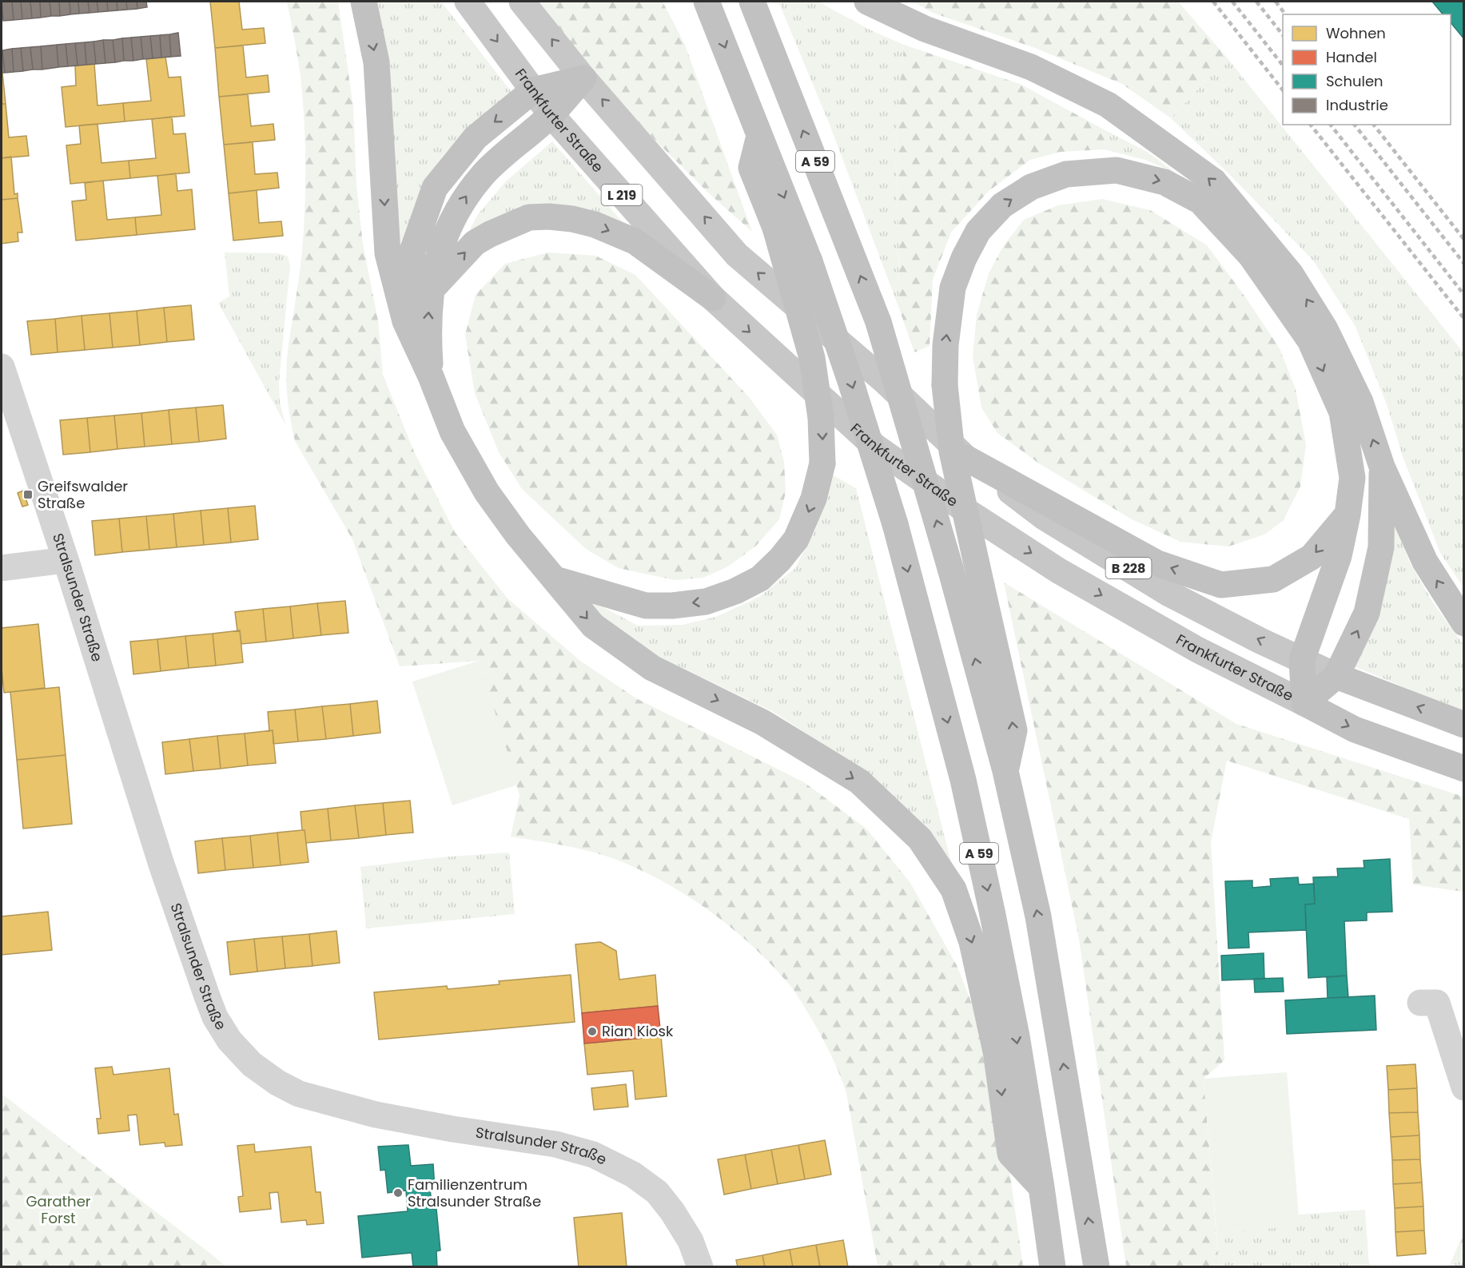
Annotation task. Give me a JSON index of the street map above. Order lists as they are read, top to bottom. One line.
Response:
{"streets":{"highway":["Frankfurter Straße","A 59","B 228"],"main road":["L 219"],"street":["Stralsunder Straße"]},"parks":["Garather Forst"],"places":{"transit":["Greifswalder Straße"],"other":["Rian Kiosk","Familienzentrum Stralsunder Straße"]},"legend":["Wohnen","Handel","Schulen","Industrie"]}
